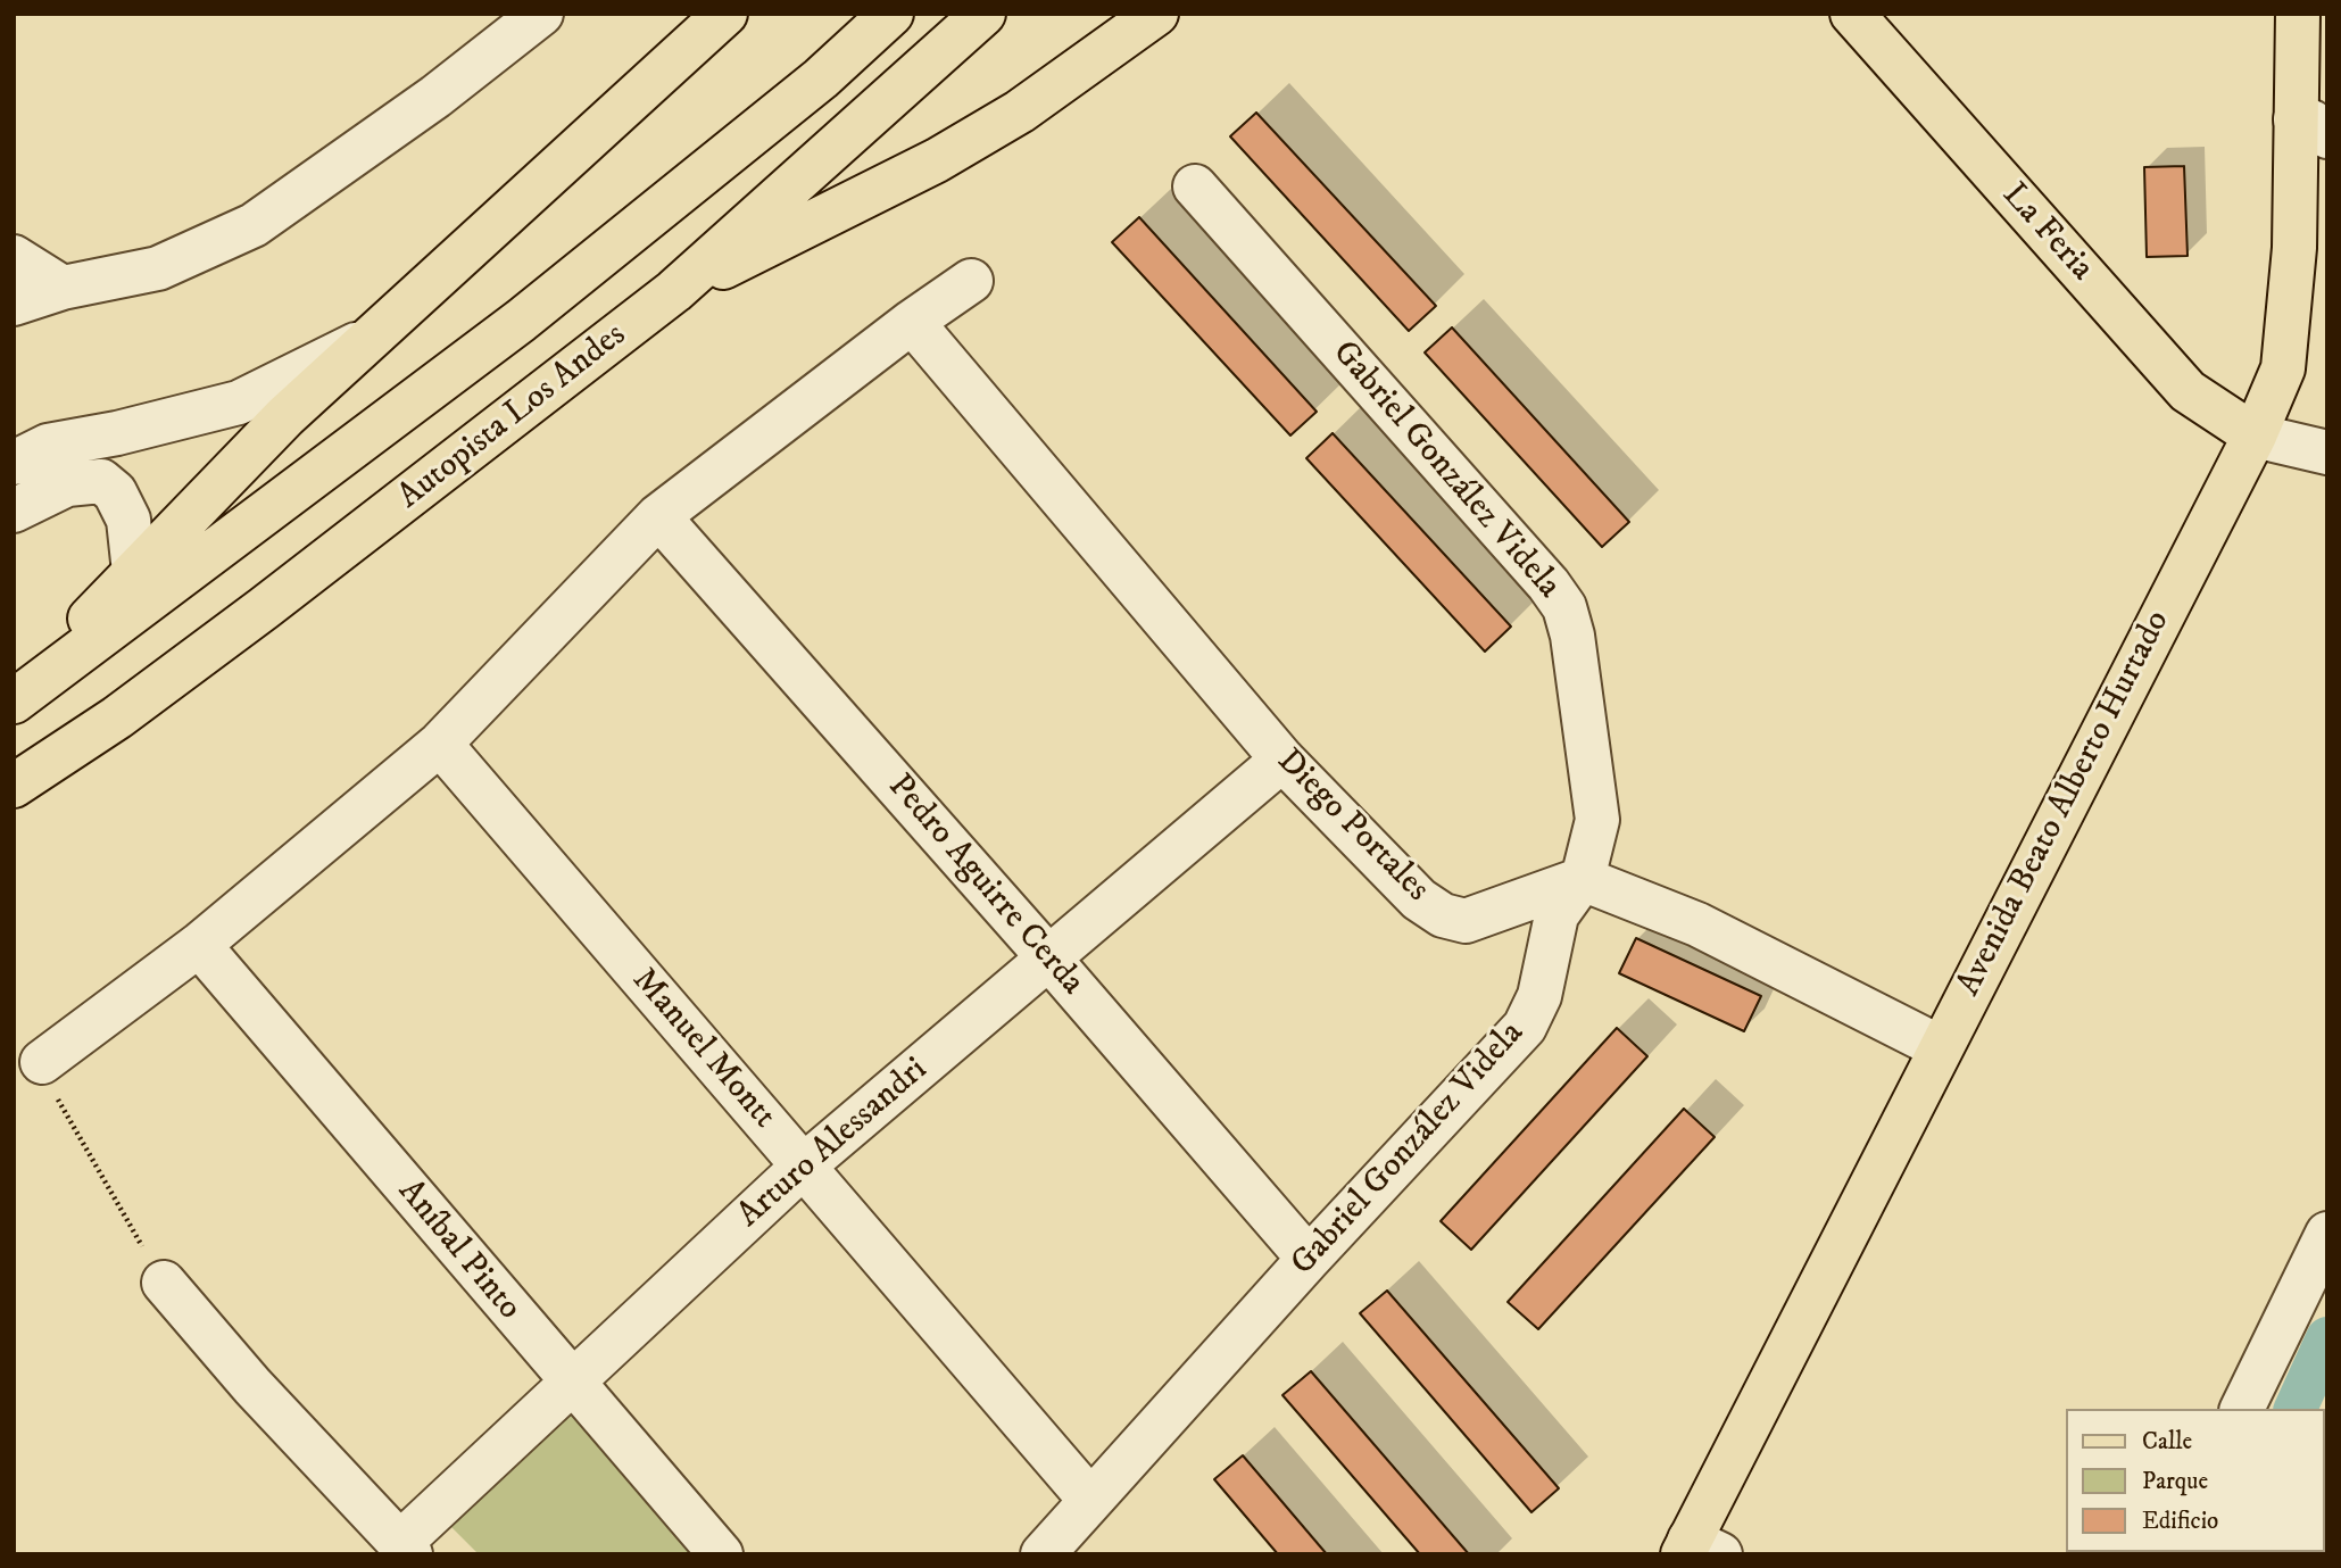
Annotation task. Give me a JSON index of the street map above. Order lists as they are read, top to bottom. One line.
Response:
{"streets":{"main road":["La Feria","Autopista Los Andes","Avenida Beato Alberto Hurtado"],"street":["Gabriel González Videla","Diego Portales","Pedro Aguirre Cerda","Manuel Montt","Arturo Alessandri","Aníbal Pinto"]},"crossings":[["La Feria","Avenida Beato Alberto Hurtado"],["Gabriel González Videla","Diego Portales"],["Gabriel González Videla","Pedro Aguirre Cerda"],["Gabriel González Videla","Manuel Montt"],["Diego Portales","Arturo Alessandri"],["Pedro Aguirre Cerda","Arturo Alessandri"],["Manuel Montt","Arturo Alessandri"],["Arturo Alessandri","Aníbal Pinto"]],"legend":["Calle","Parque","Edificio"]}
